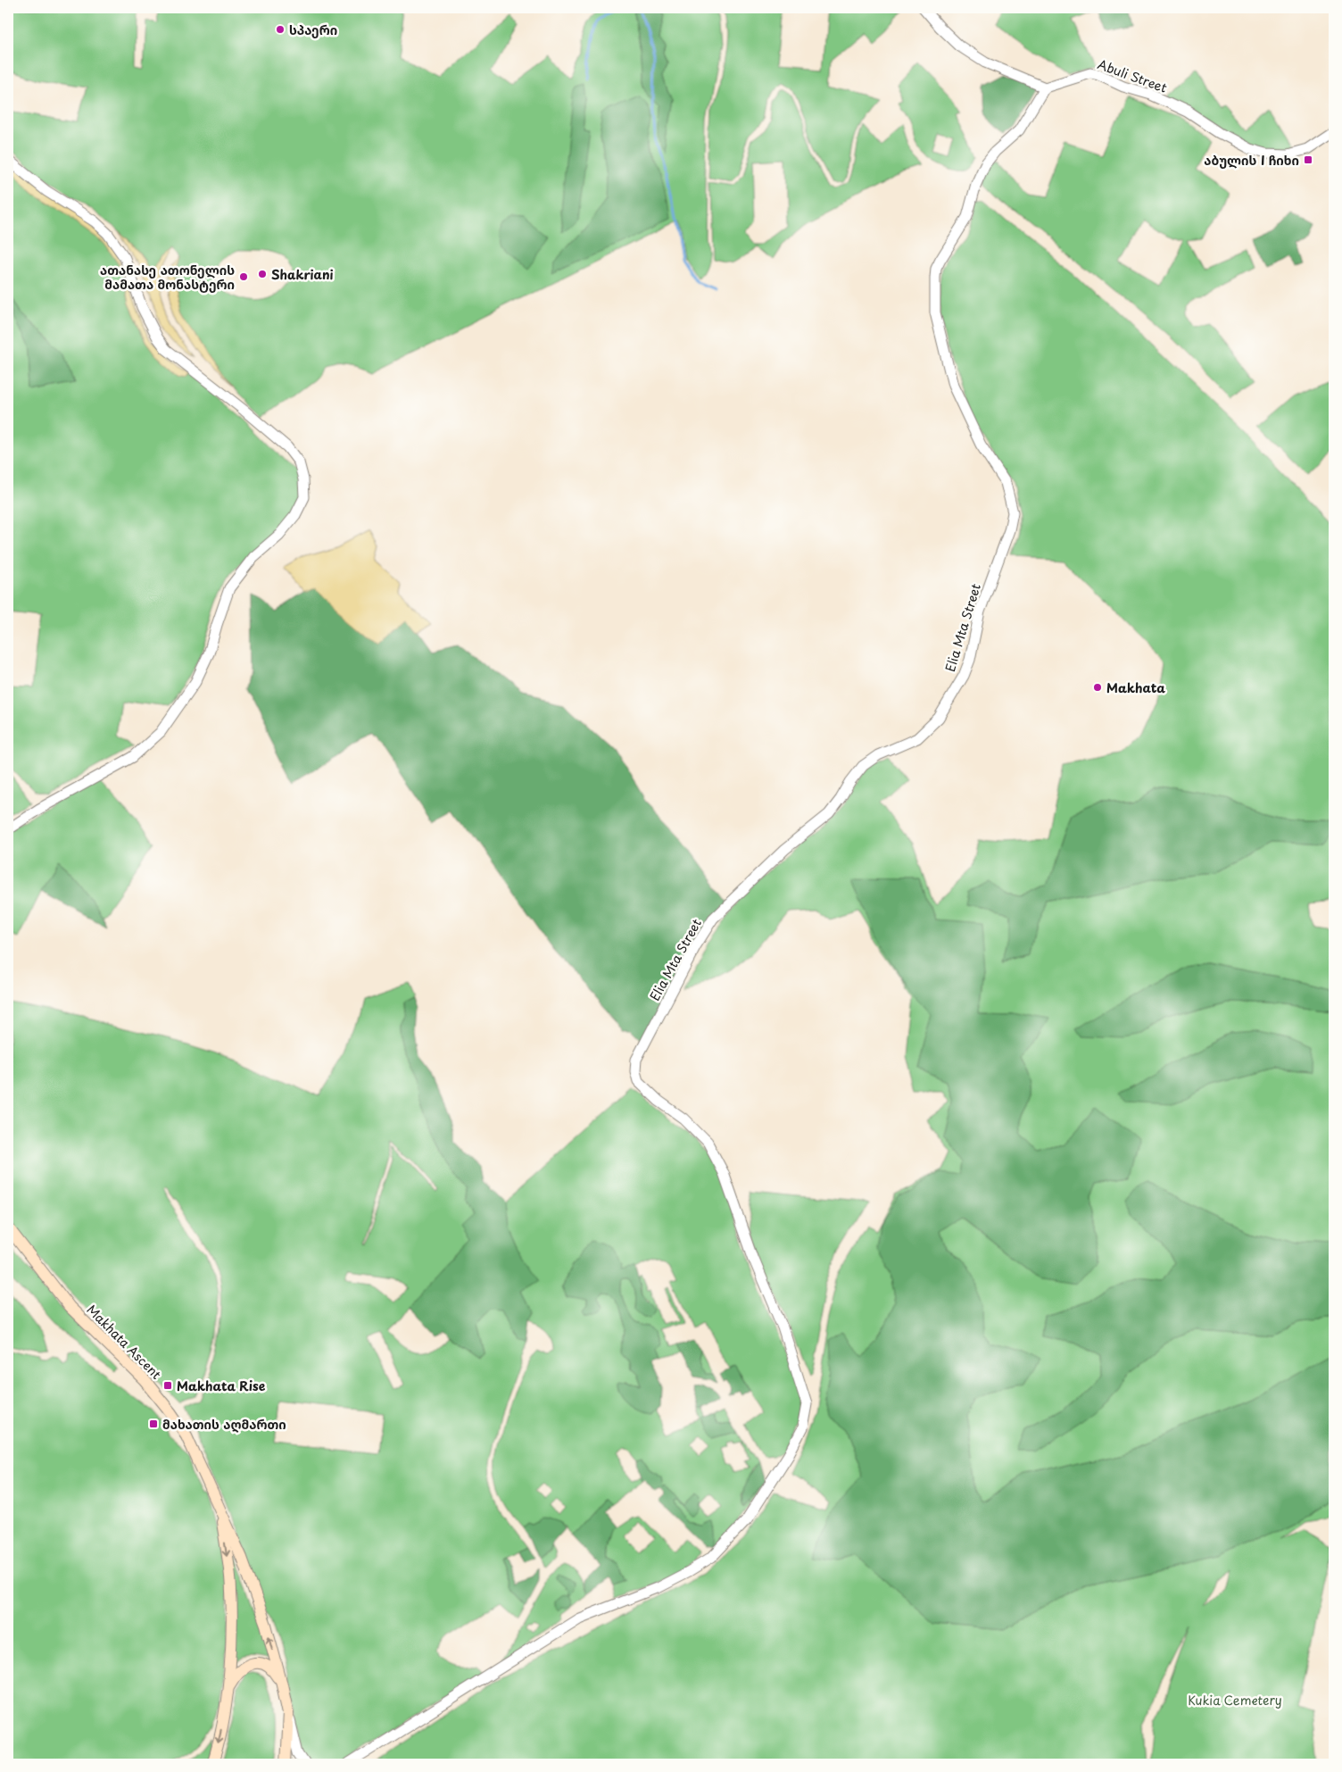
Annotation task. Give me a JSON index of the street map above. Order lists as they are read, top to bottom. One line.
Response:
{"streets":{"main road":["Makhata Ascent"],"street":["Abuli Street","Elia Mta Street"]},"crossings":[["Abuli Street","Elia Mta Street"]],"parks":["Kukia Cemetery"],"places":{"other":["სპაერი","Shakriani","ათანასე ათონელის მამათა მონასტერი","Makhata"],"transit":["აბულის I ჩიხი","Makhata Rise","მახათის აღმართი"]}}
